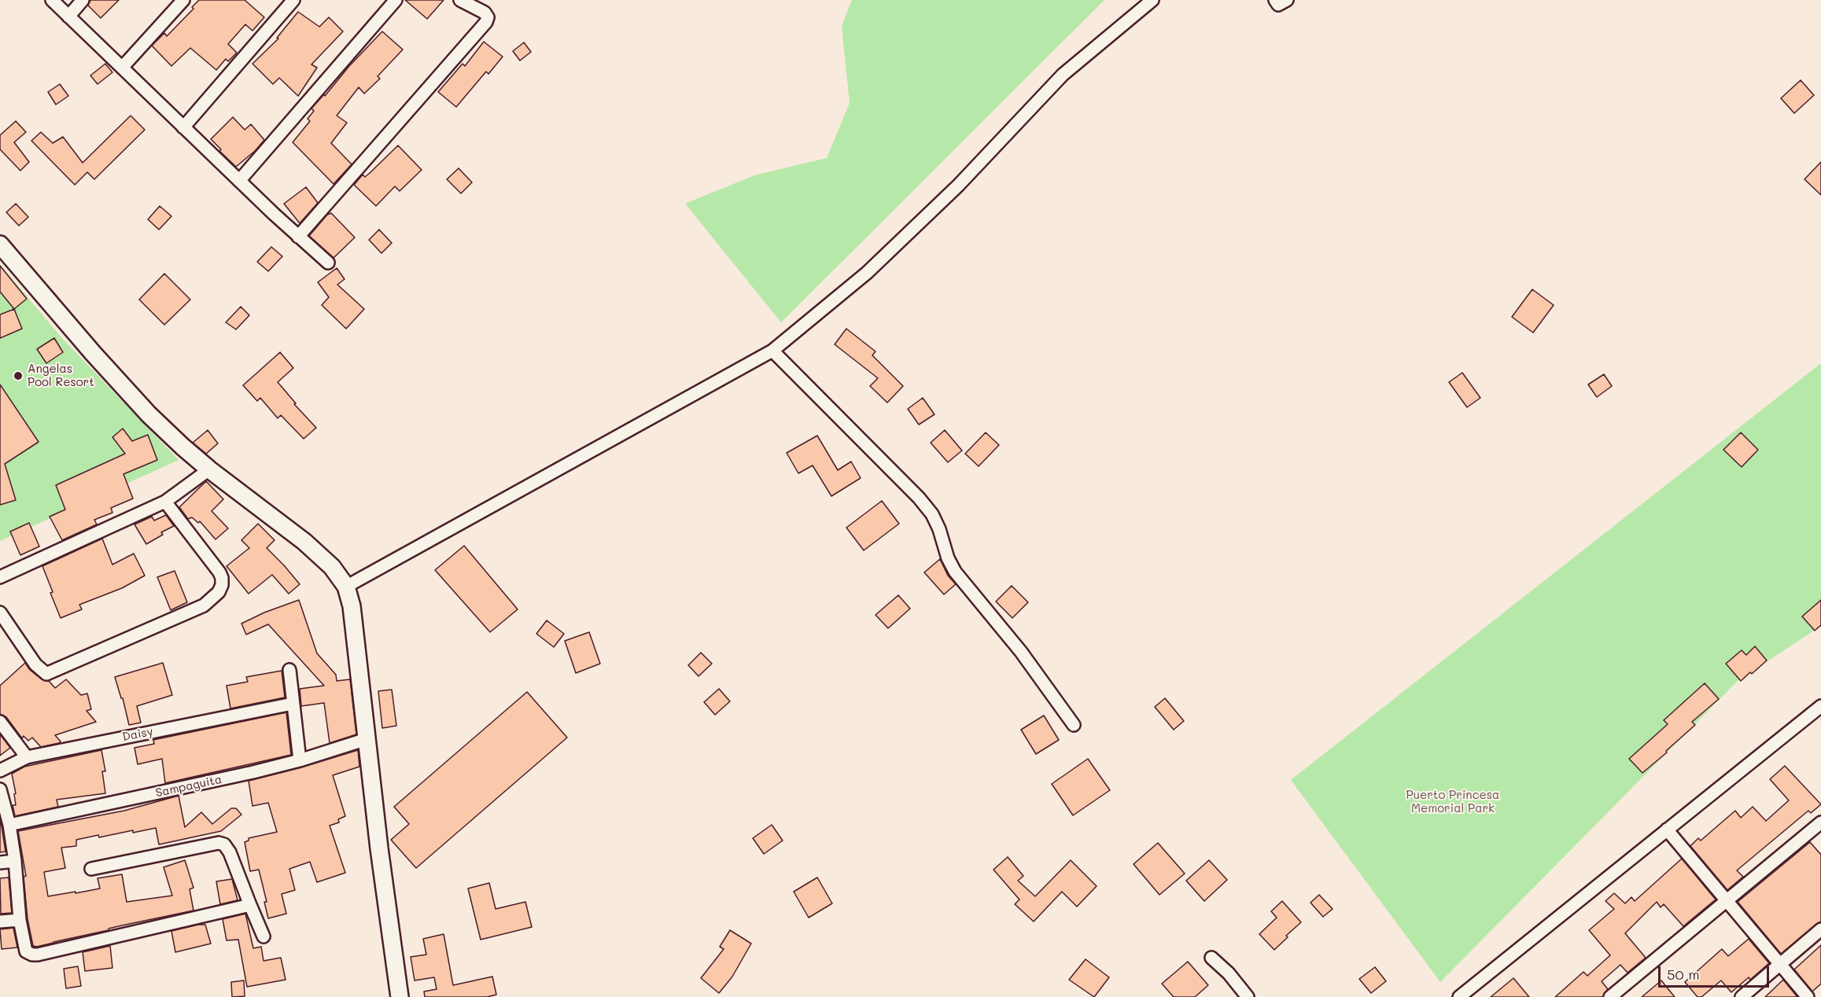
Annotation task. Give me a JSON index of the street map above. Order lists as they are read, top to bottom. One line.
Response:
{"streets":{"street":["Daisy","Sampaguita"]},"parks":["Puerto Princesa Memorial Park"],"places":["Angelas Pool Resort"],"scale_bar":"50 m"}
